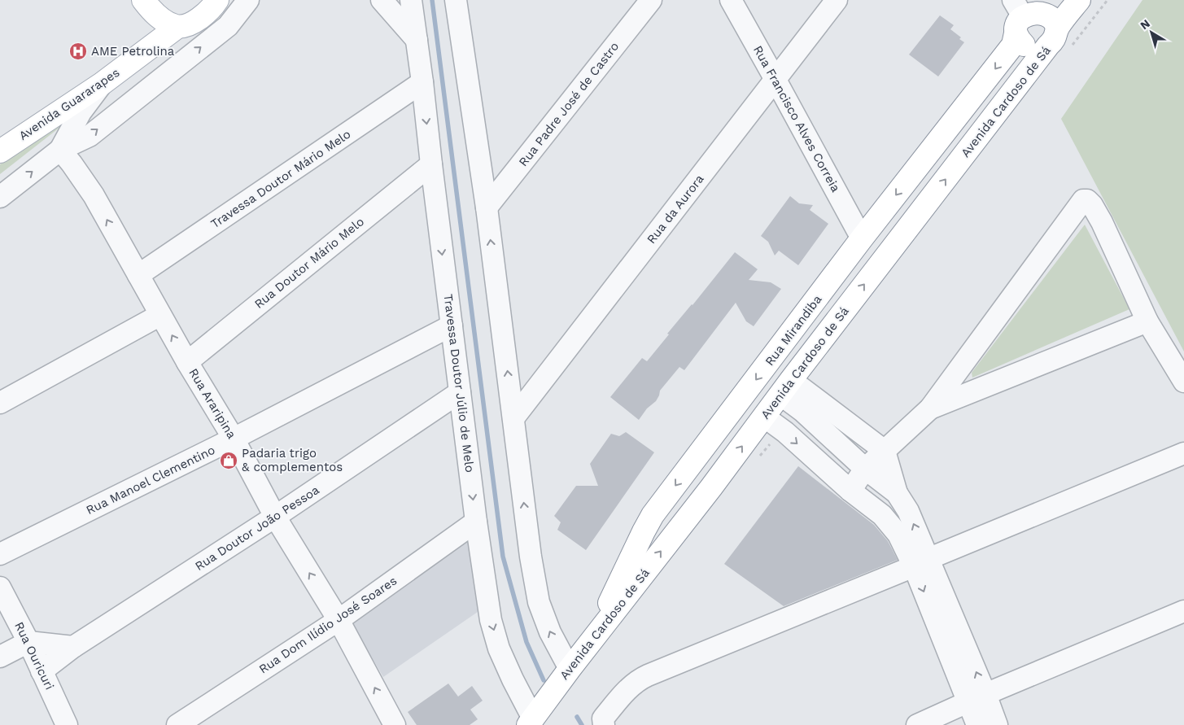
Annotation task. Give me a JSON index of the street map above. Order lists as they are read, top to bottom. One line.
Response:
{"streets":{"main road":["Avenida Cardoso de Sá","Avenida Guararapes","Rua Mirandiba"],"street":["Rua Padre José de Castro","Rua Francisco Alves Correia","Travessa Doutor Mário Melo","Rua da Aurora","Rua Doutor Mário Melo","Travessa Doutor Júlio de Melo","Rua Araripina","Rua Manoel Clementino","Rua Doutor João Pessoa","Rua Dom Ilídio José Soares","Rua Ouricuri"]},"crossings":[["Avenida Cardoso de Sá","Rua Mirandiba"],["Avenida Cardoso de Sá","Travessa Doutor Júlio de Melo"],["Rua Francisco Alves Correia","Rua da Aurora"],["Rua Francisco Alves Correia","Rua Mirandiba"],["Travessa Doutor Mário Melo","Travessa Doutor Júlio de Melo"],["Travessa Doutor Mário Melo","Rua Araripina"],["Rua Doutor Mário Melo","Travessa Doutor Júlio de Melo"],["Rua Doutor Mário Melo","Rua Araripina"],["Travessa Doutor Júlio de Melo","Rua Manoel Clementino"],["Travessa Doutor Júlio de Melo","Rua Doutor João Pessoa"],["Travessa Doutor Júlio de Melo","Rua Dom Ilídio José Soares"],["Rua Araripina","Rua Manoel Clementino"],["Rua Araripina","Rua Doutor João Pessoa"],["Rua Araripina","Rua Dom Ilídio José Soares"],["Rua Doutor João Pessoa","Rua Ouricuri"]],"one_way":["Avenida Cardoso de Sá","Rua Mirandiba","Rua Araripina"],"places":{"hospital":["AME Petrolina"],"shop":["Padaria trigo & complementos"]},"north":"top left"}
